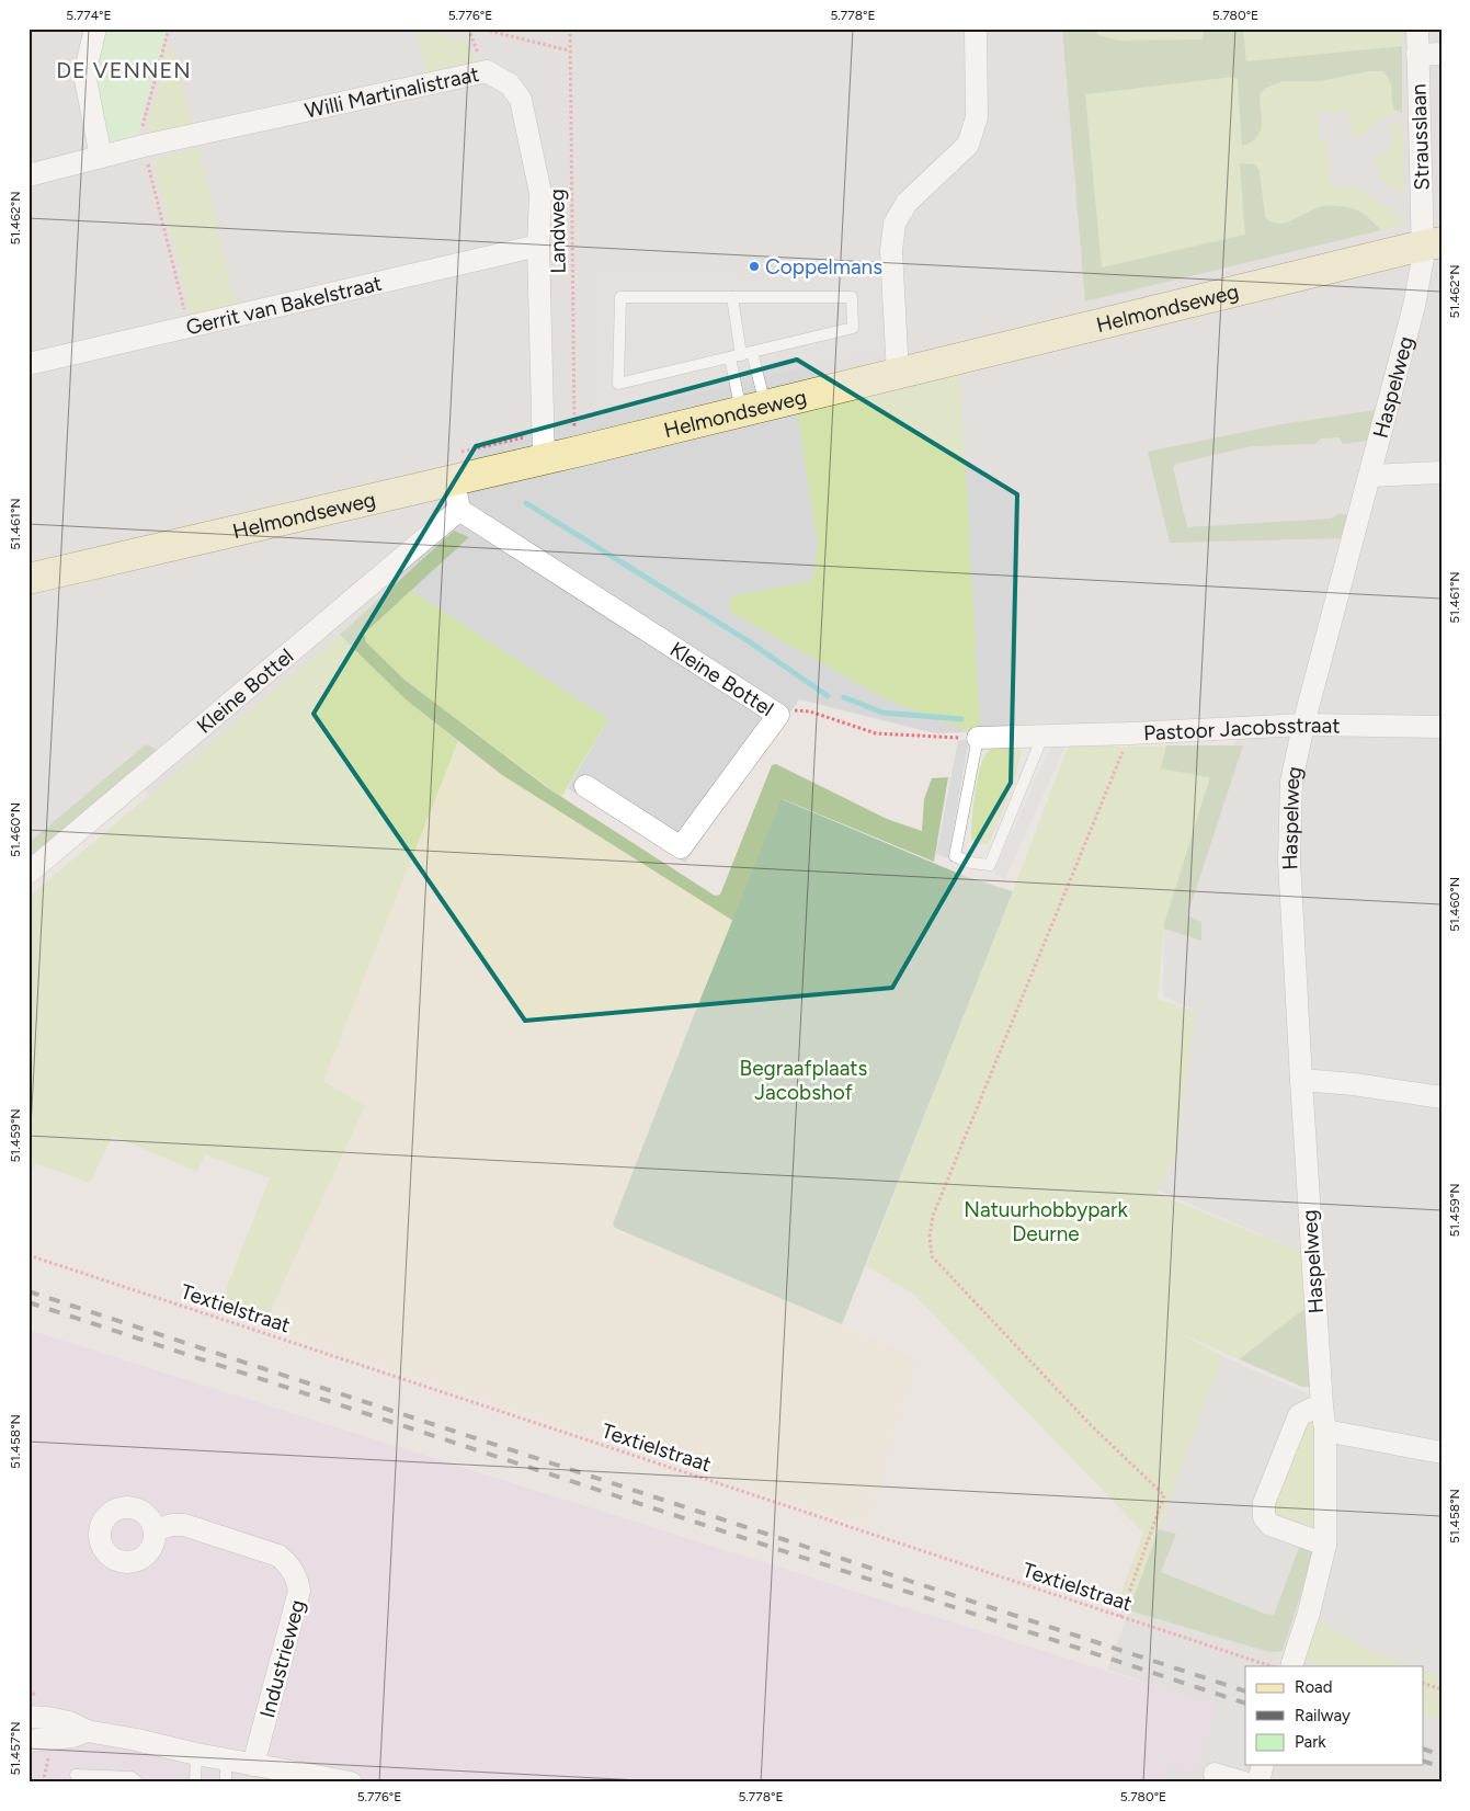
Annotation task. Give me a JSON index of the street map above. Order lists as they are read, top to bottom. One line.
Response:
{"streets":{"street":["Willi Martinalistraat","Strausslaan","Gerrit van Bakelstraat","Helmondseweg","Haspelweg","Kleine Bottel","Pastoor Jacobsstraat","Industrieweg"],"path":["Landweg","Textielstraat"]},"crossings":[["Willi Martinalistraat","Gerrit van Bakelstraat"],["Willi Martinalistraat","Helmondseweg"],["Strausslaan","Helmondseweg"],["Strausslaan","Haspelweg"],["Helmondseweg","Haspelweg"],["Haspelweg","Pastoor Jacobsstraat"],["Haspelweg","Textielstraat"]],"districts":["DE VENNEN"],"parks":["Begraafplaats Jacobshof","Natuurhobbypark Deurne"],"places":["Coppelmans"],"legend":["Road","Railway","Park"],"coordinates":["5.774°E","5.776°E","5.778°E","5.780°E","51.462°N","51.461°N","51.460°N","51.459°N","51.458°N","51.457°N"]}
